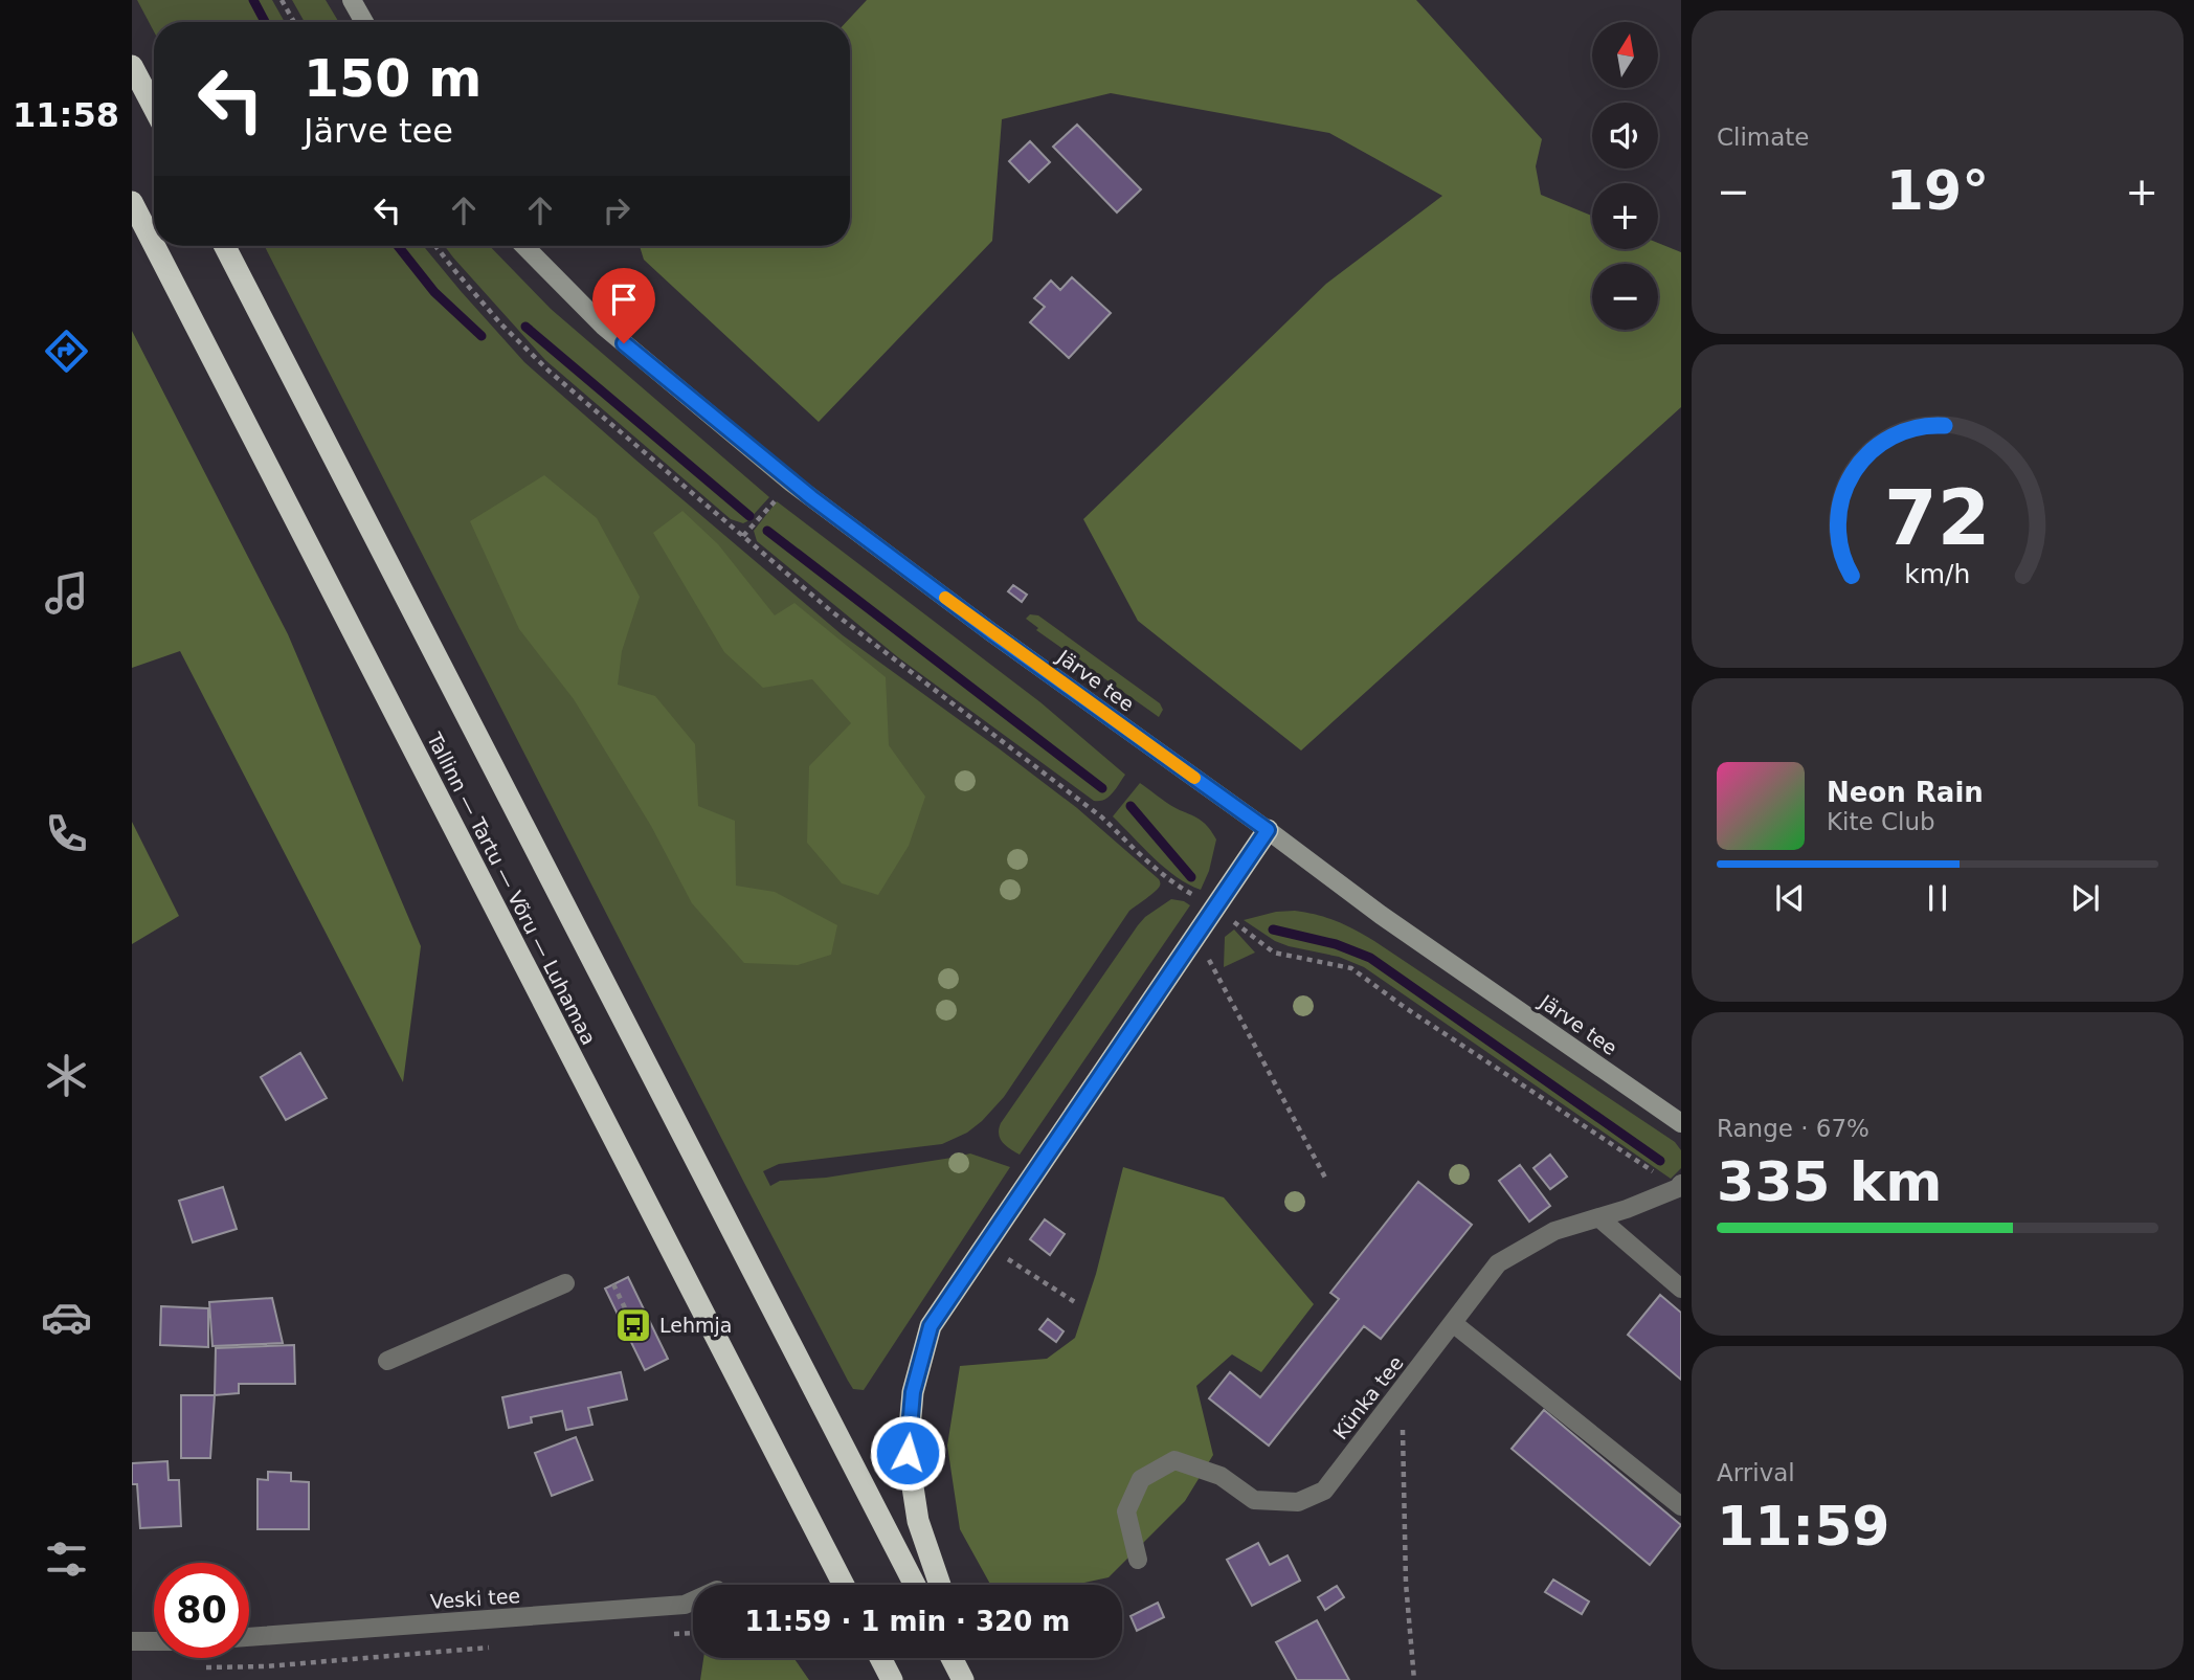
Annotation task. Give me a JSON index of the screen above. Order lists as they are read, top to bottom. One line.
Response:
{"streets":{"highway":["Tallinn — Tartu — Võru — Luhamaa"],"street":["Järve tee","Künka tee","Veski tee"]},"places":{"bus stop":["Lehmja"]},"north":"top","page":{"tabs":"11:58","tile":["Climate",["Range · 67%","335 km"],["Arrival","11:59"]],"map_buttons":["+","−"],"turn":["150 m","Järve tee"],"heat":["−","19°","+"],"song":["Neon Rain","Kite Club"],"limit":"80","trip":"11:59 · 1 min · 320 m","gauge":["72","km/h"]}}
